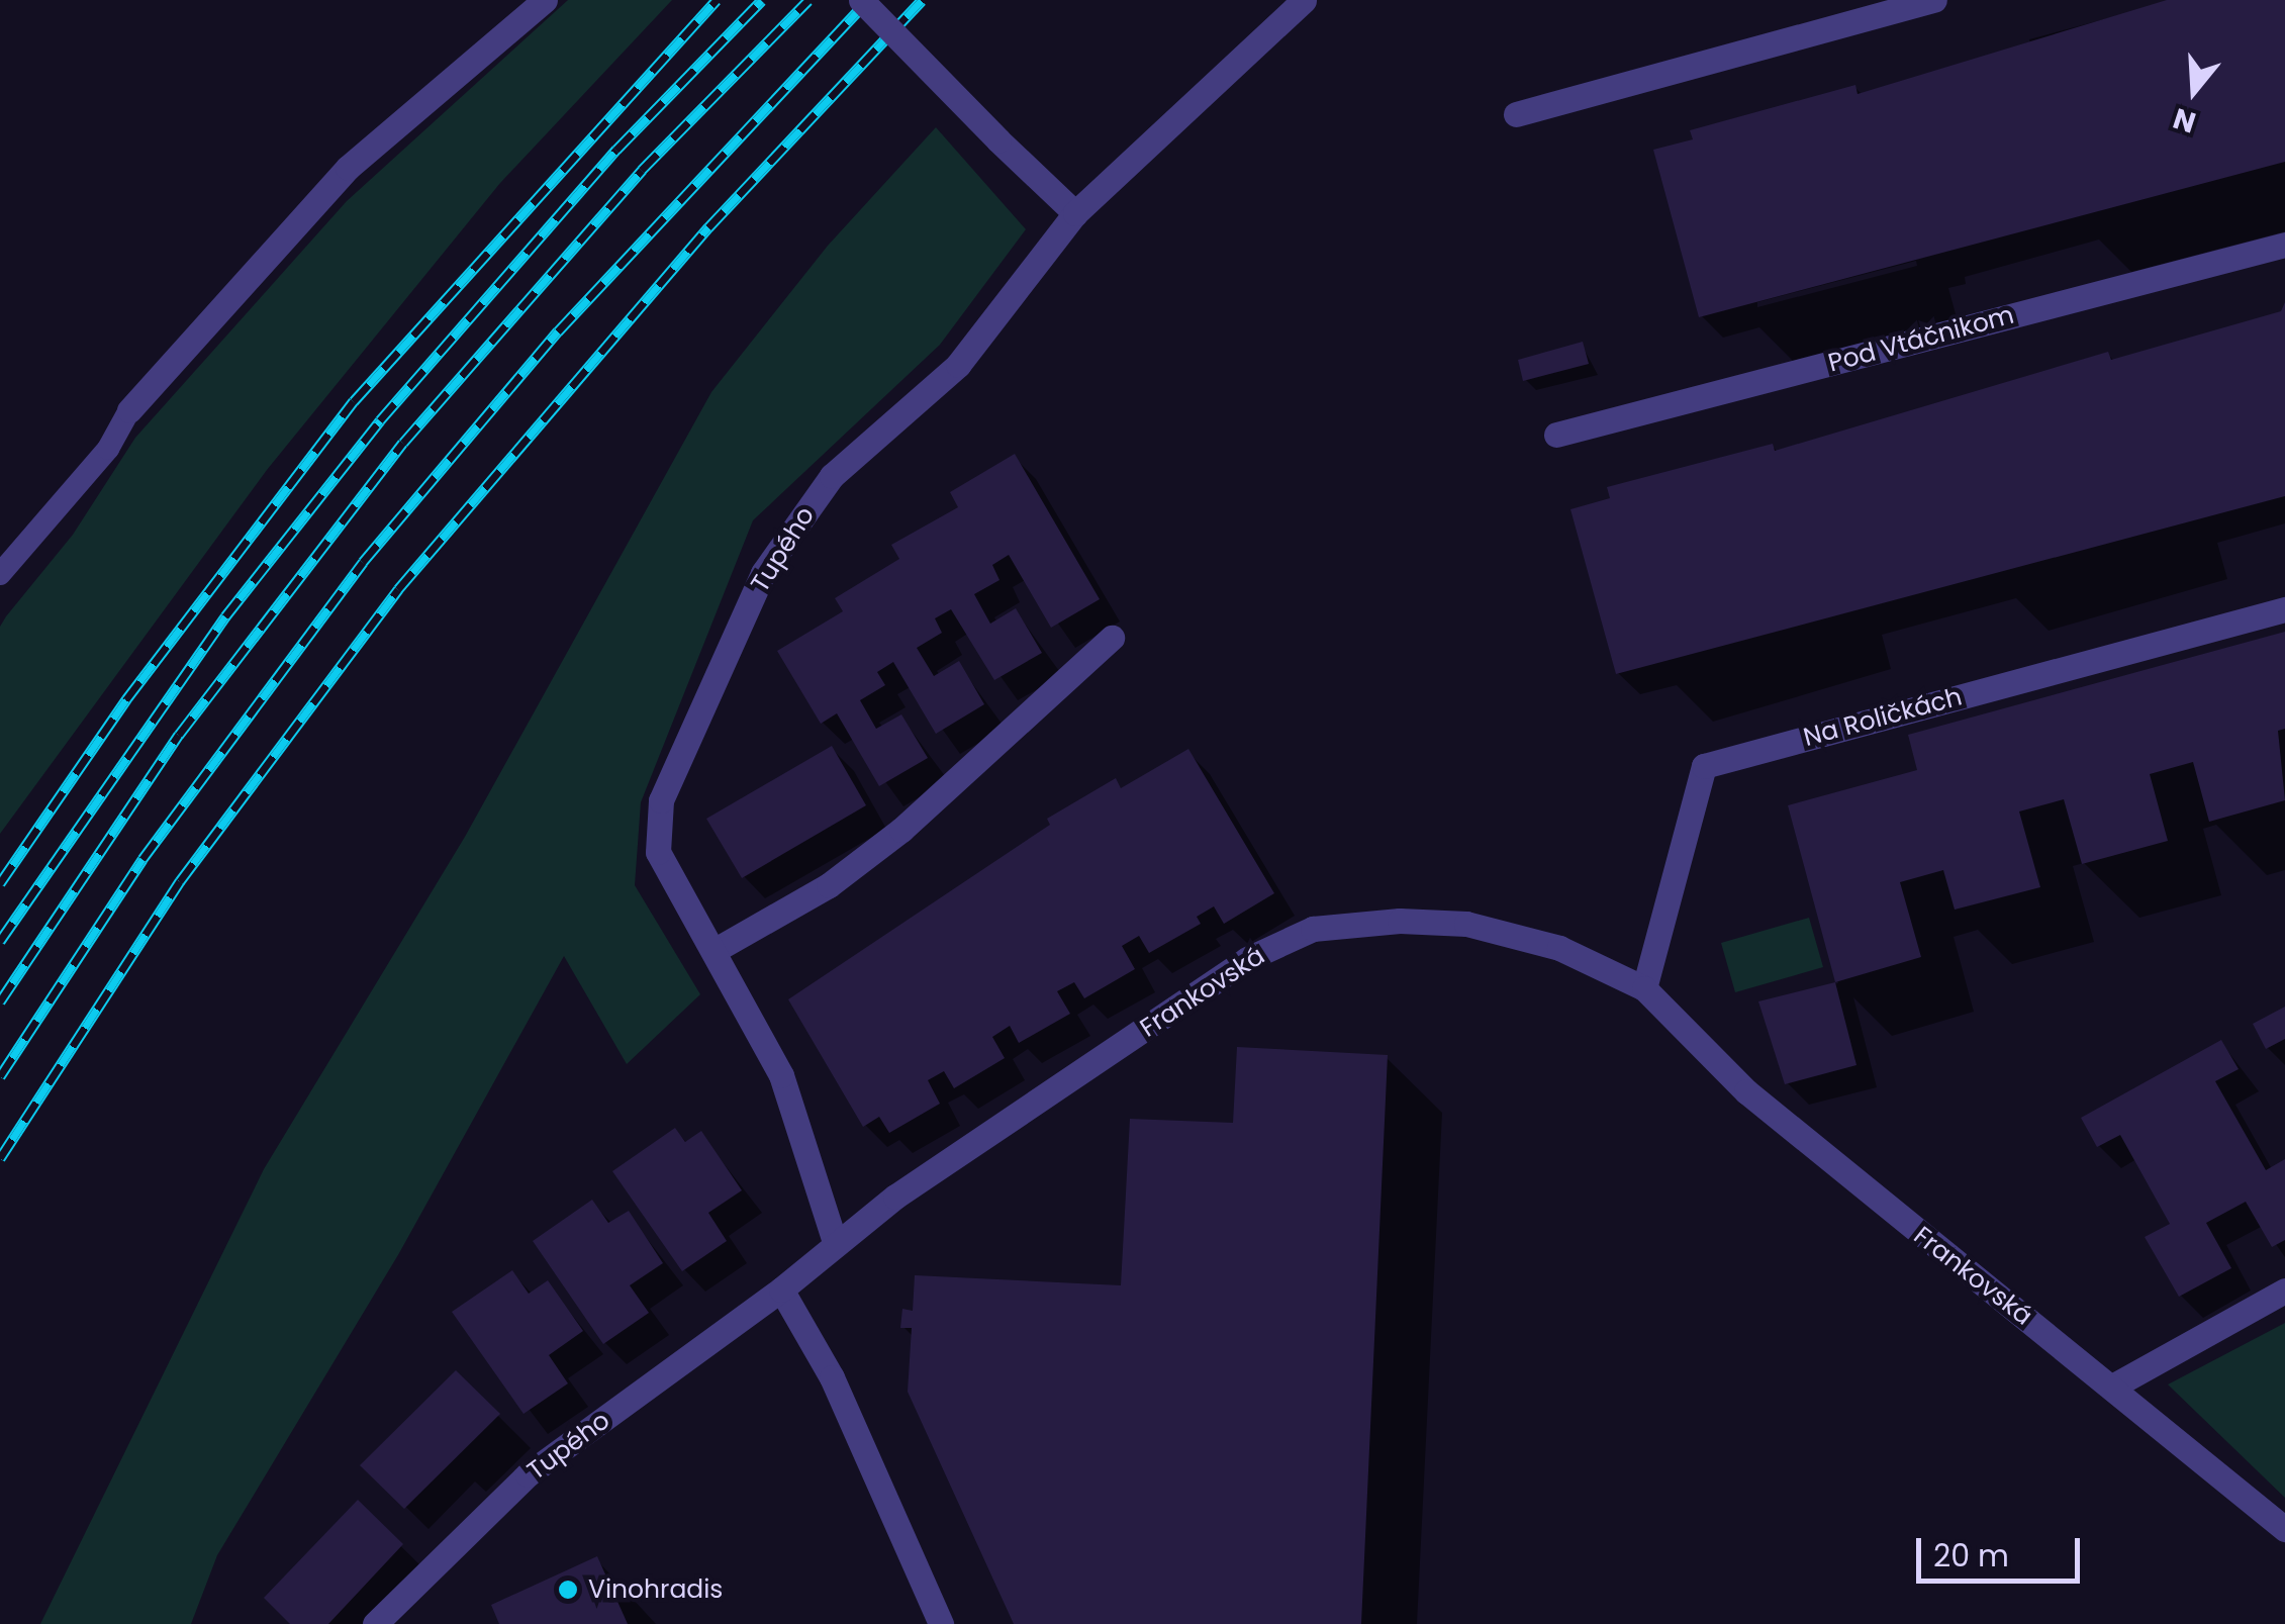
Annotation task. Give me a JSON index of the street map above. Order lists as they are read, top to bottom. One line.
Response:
{"streets":{"street":["Pod Vtáčnikom","Tupého","Na Roličkách","Frankovská"]},"crossings":[["Tupého","Frankovská"],["Na Roličkách","Frankovská"]],"places":["Vinohradis"],"scale_bar":"20 m","north":"bottom"}
